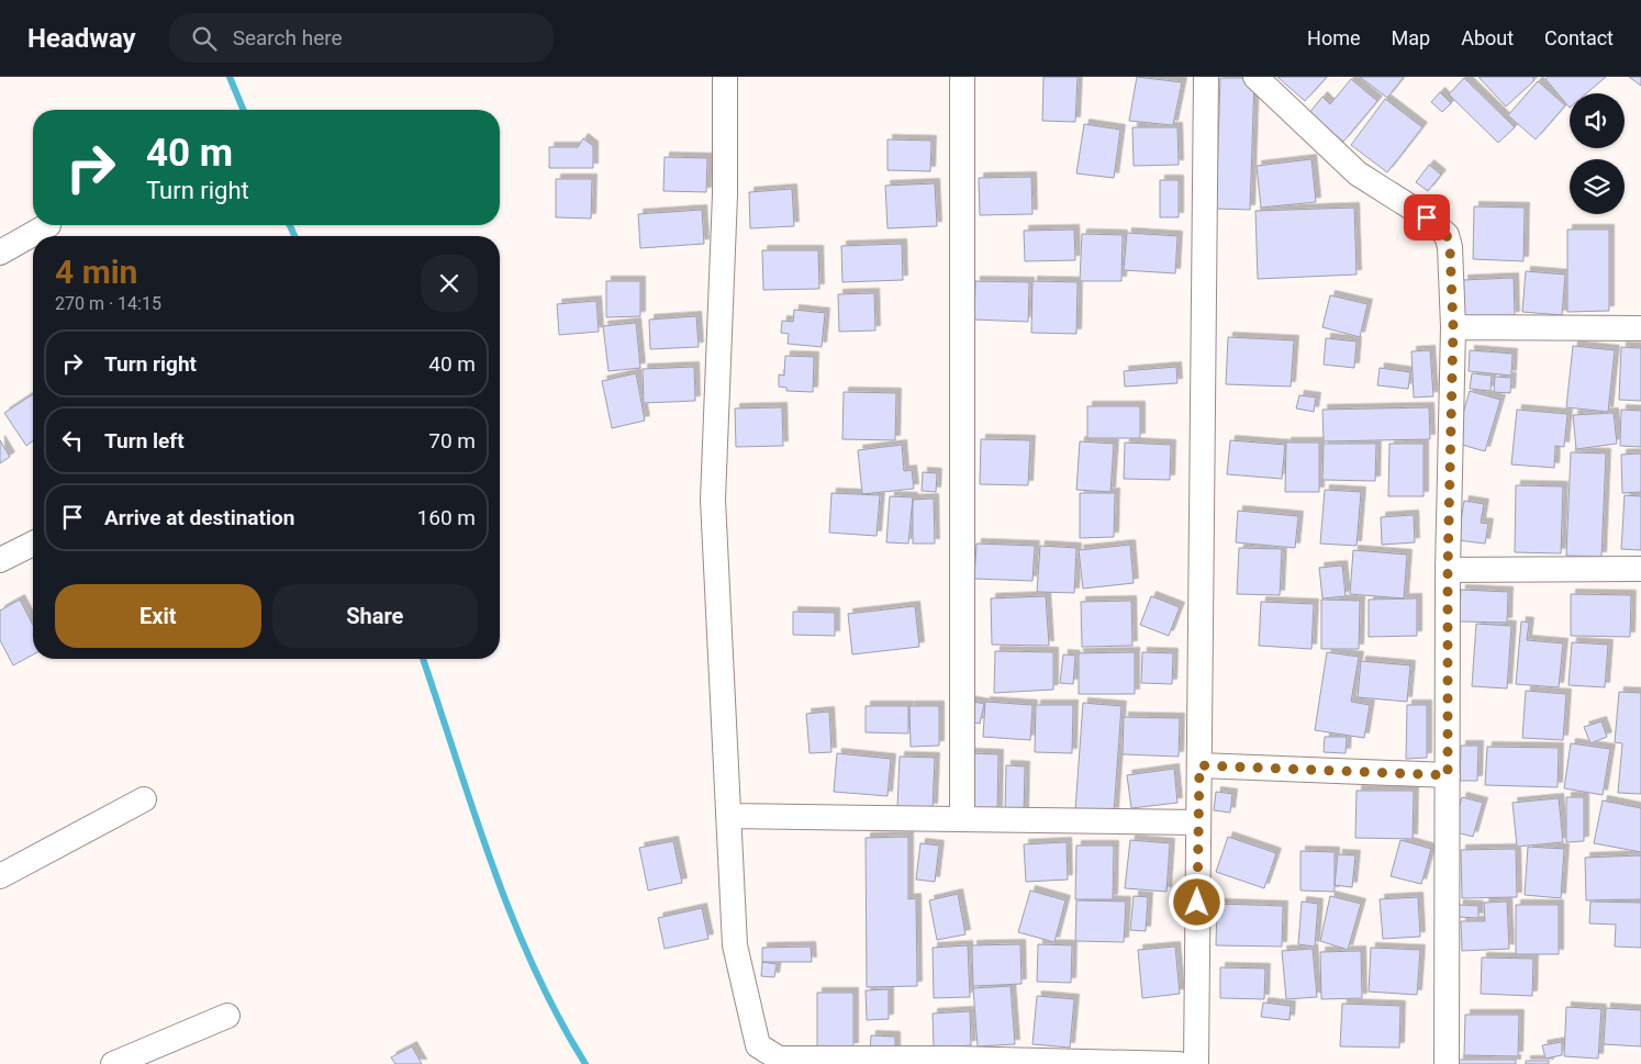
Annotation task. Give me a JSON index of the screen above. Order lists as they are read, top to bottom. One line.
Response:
{"page":{"header":"Headway","search":"Search here","nav":["Home","Map","About","Contact"],"turn":["40 m","Turn right"],"heading":["4 min","270 m · 14:15"],"list":[{"name":"Turn right","value":"40 m"},{"name":"Turn left","value":"70 m"},{"name":"Arrive at destination","value":"160 m"}],"buttons":["Exit","Share"]}}
